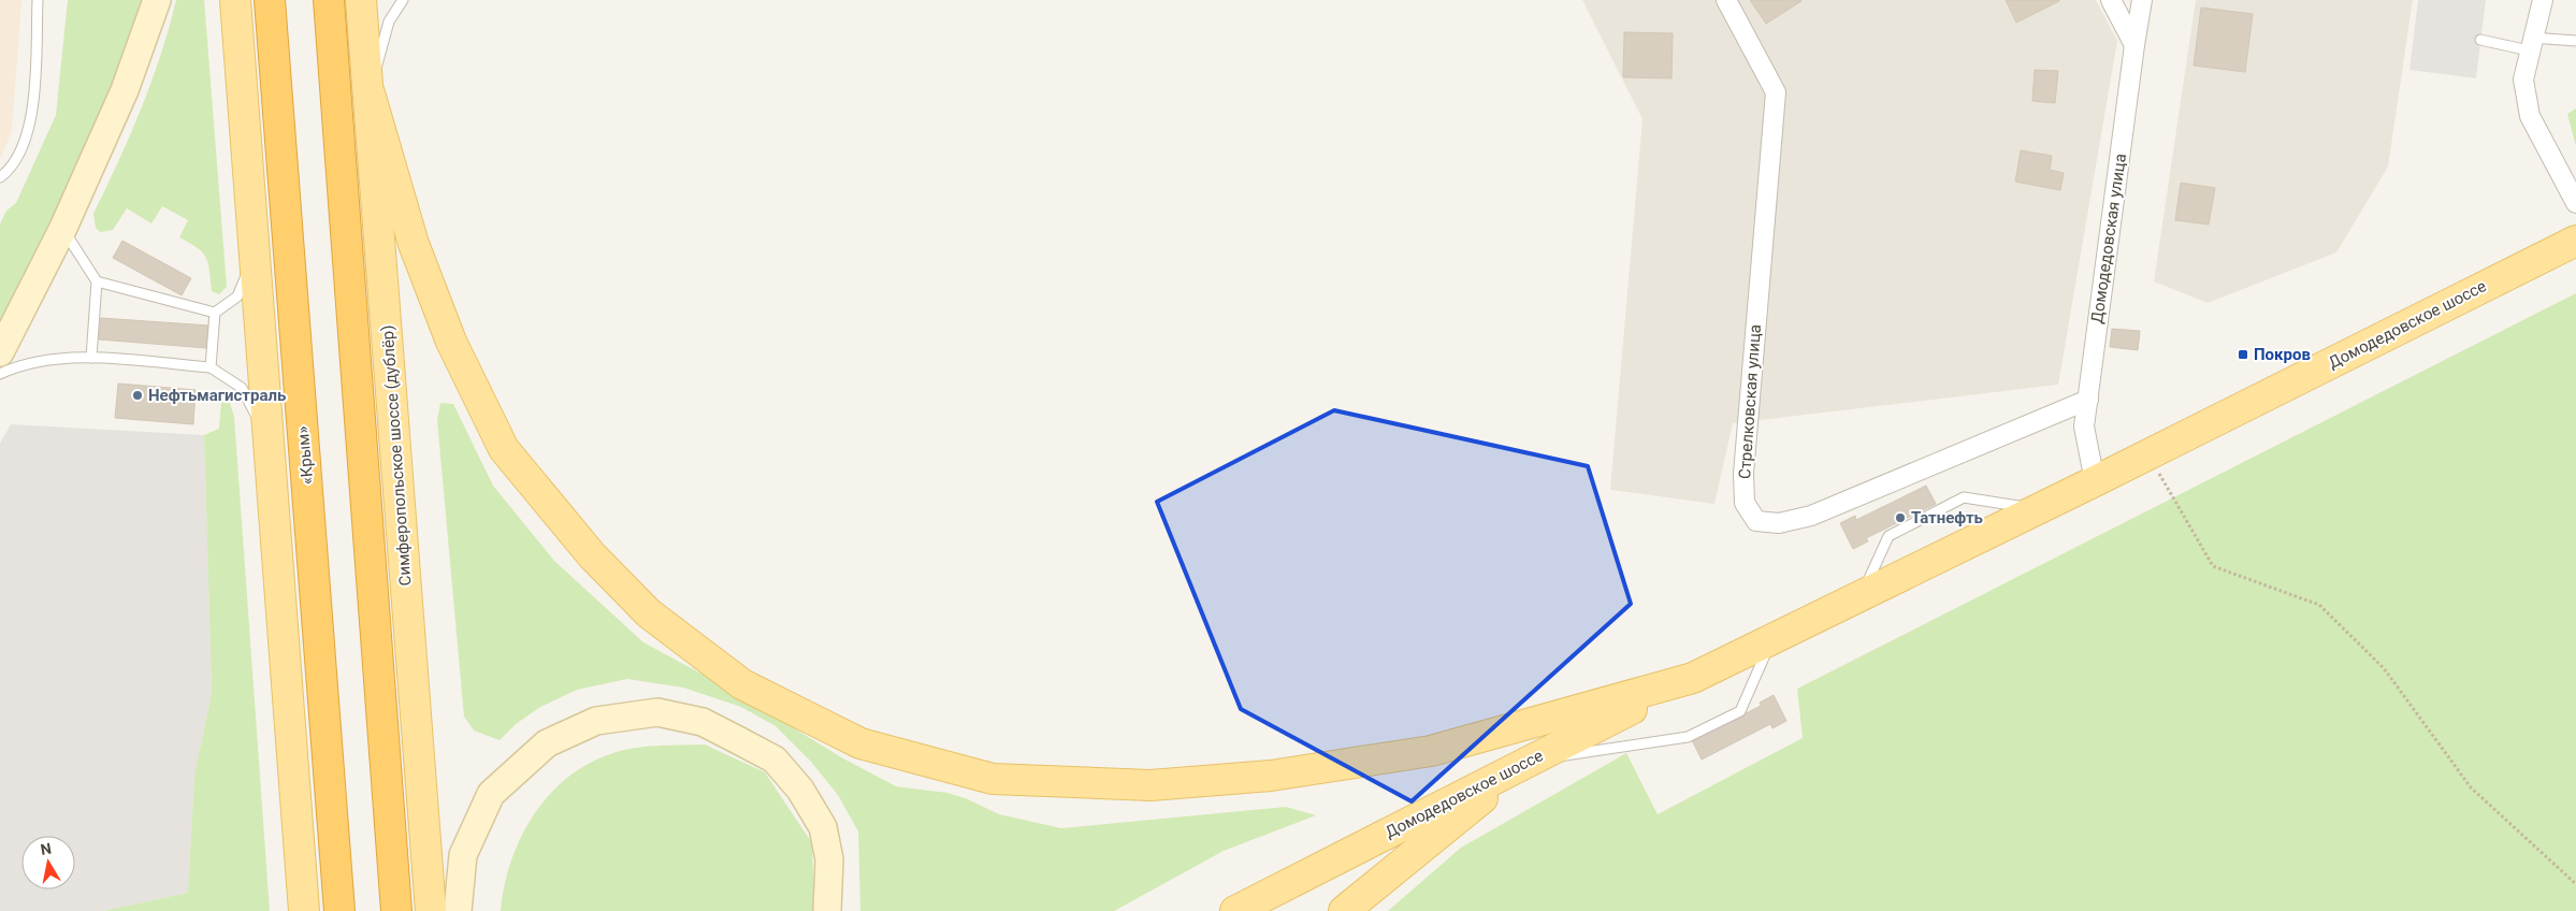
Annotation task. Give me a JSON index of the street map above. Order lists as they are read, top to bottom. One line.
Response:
{"streets":{"highway":["«Крым»"],"main road":["Домодедовское шоссе","Симферопольское шоссе (дублёр)"],"street":["Домодедовская улица","Стрелковская улица"]},"crossings":[["Домодедовская улица","Домодедовское шоссе"],["Домодедовская улица","Стрелковская улица"]],"places":{"transit":["Покров"],"other":["Нефтьмагистраль","Татнефть"]},"north":"top"}
